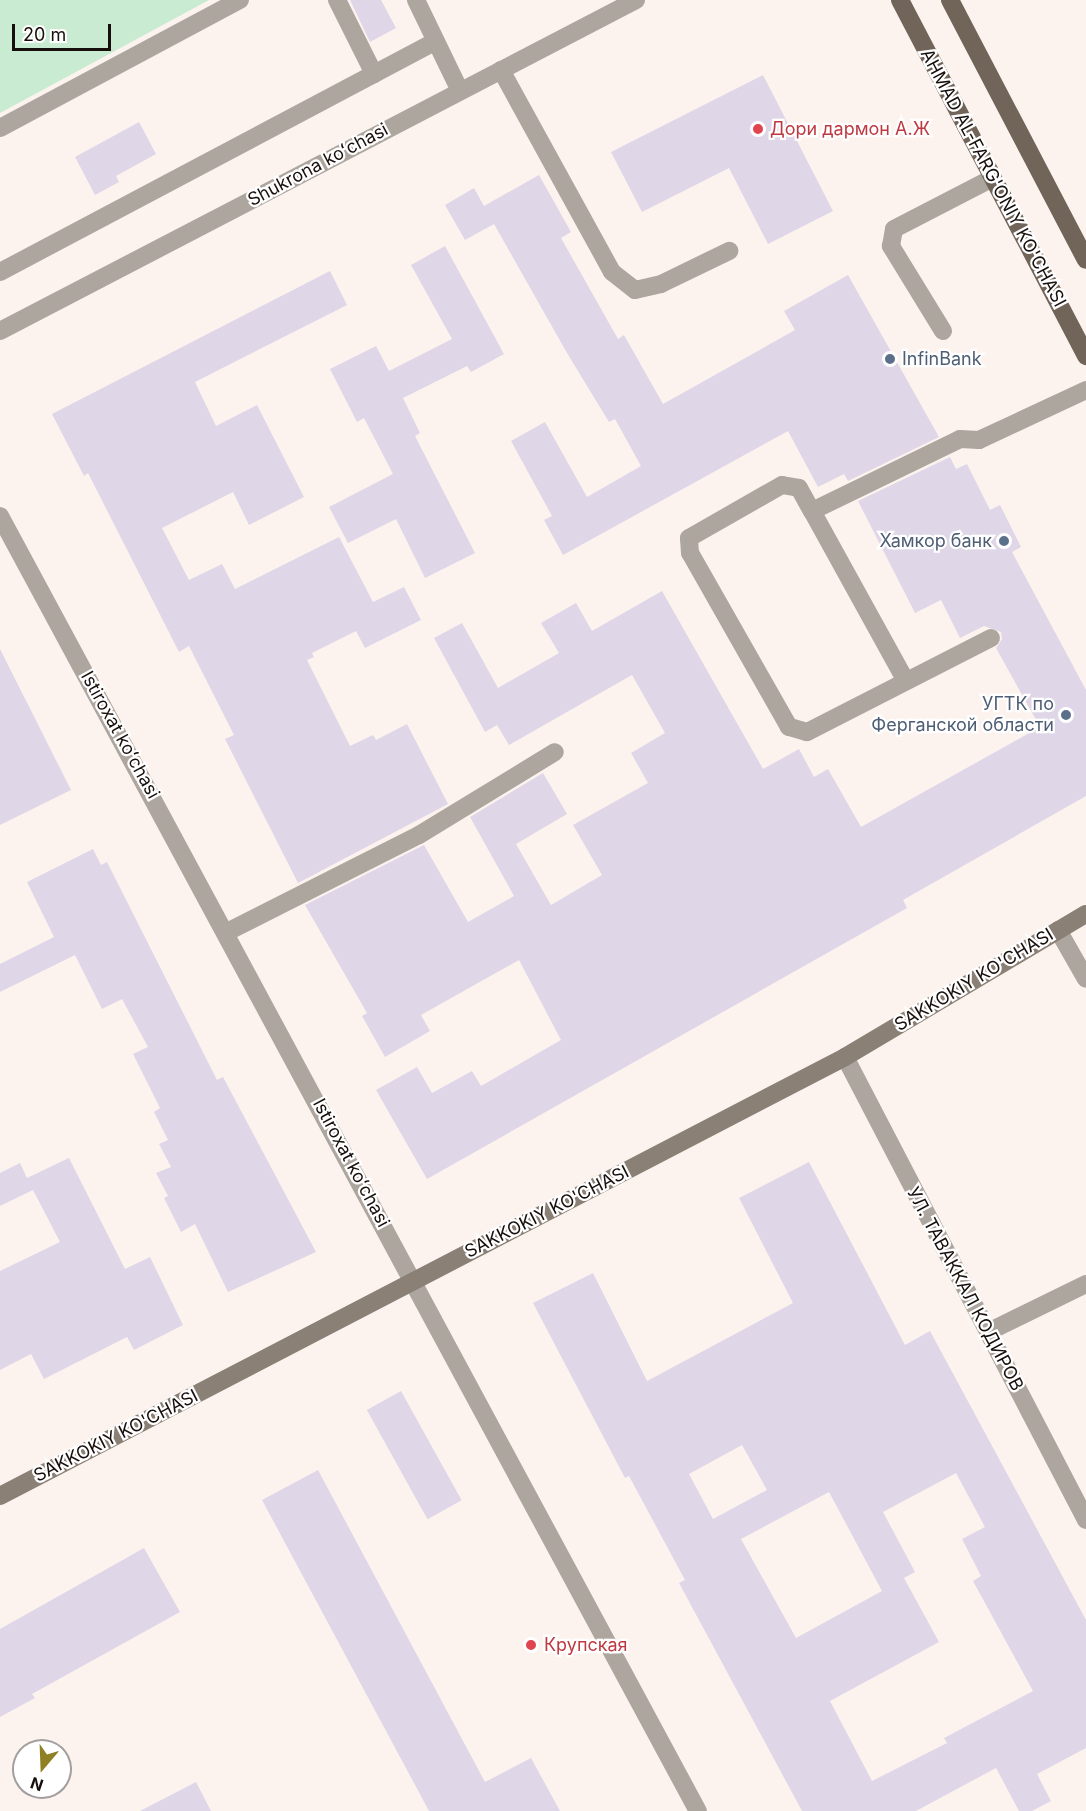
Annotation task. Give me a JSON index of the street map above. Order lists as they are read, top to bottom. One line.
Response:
{"streets":{"main road":["AHMAD AL-FARG'ONIY KO'CHASI"],"street":["Shukrona koʻchasi","Istiroxat koʻchasi","SAKKOKIY KO'CHASI","УЛ. ТАВАККАЛ КОДИРОВ"]},"crossings":[["Istiroxat koʻchasi","SAKKOKIY KO'CHASI"],["SAKKOKIY KO'CHASI","УЛ. ТАВАККАЛ КОДИРОВ"]],"places":["Дори дармон А.Ж","InfinBank","Хамкор банк","УГТК по Ферганской области","Крупская"],"scale_bar":"20 m","north":"bottom"}
